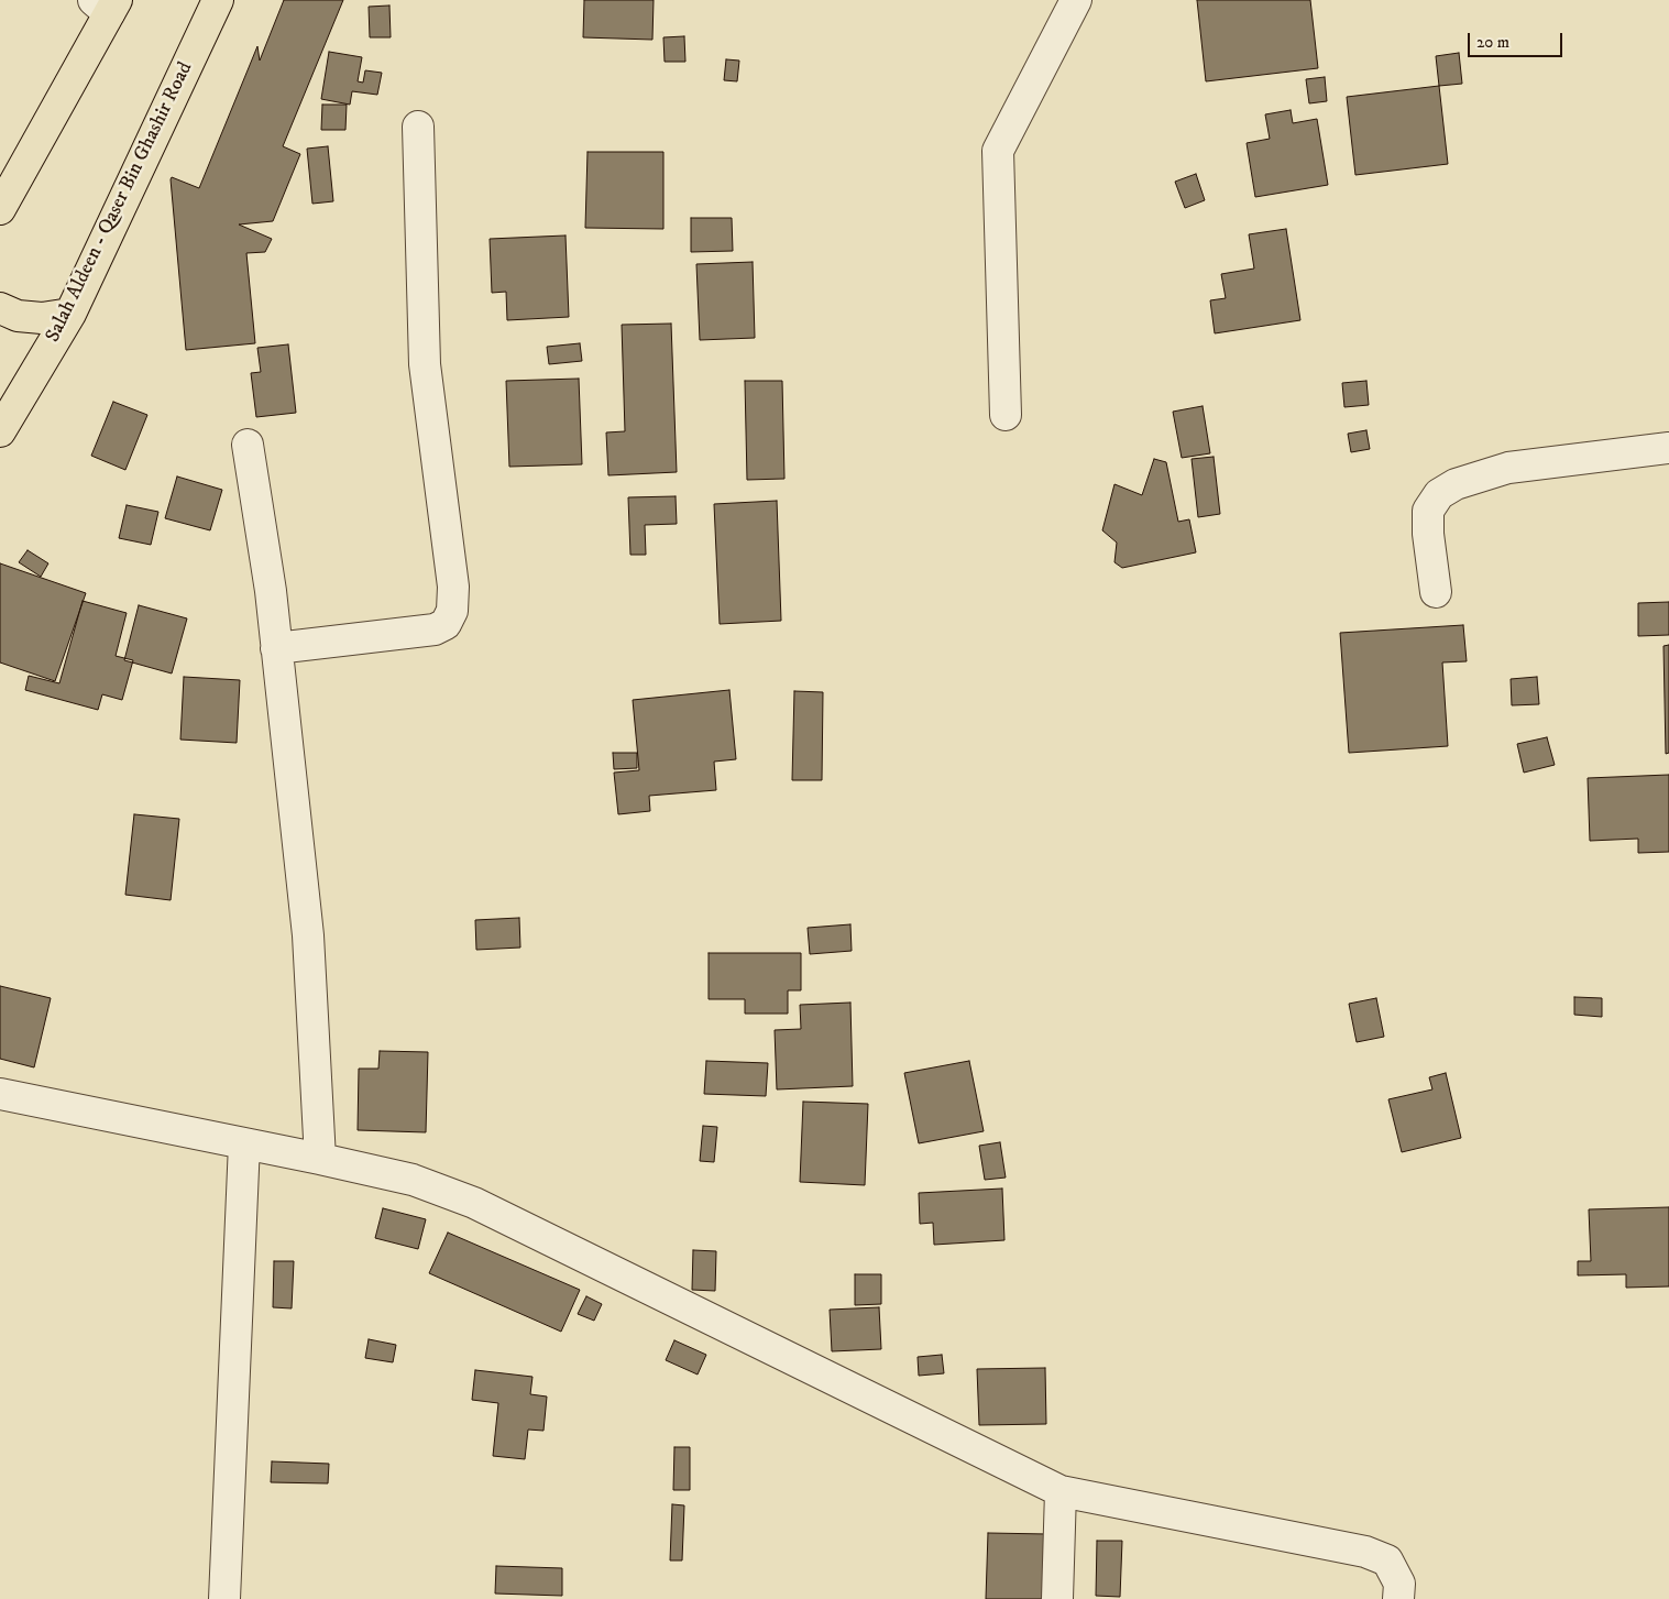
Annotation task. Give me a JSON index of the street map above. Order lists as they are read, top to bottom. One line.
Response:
{"streets":{"highway":["Salah Aldeen - Qaser Bin Ghashir Road"]},"scale_bar":"20 m"}
